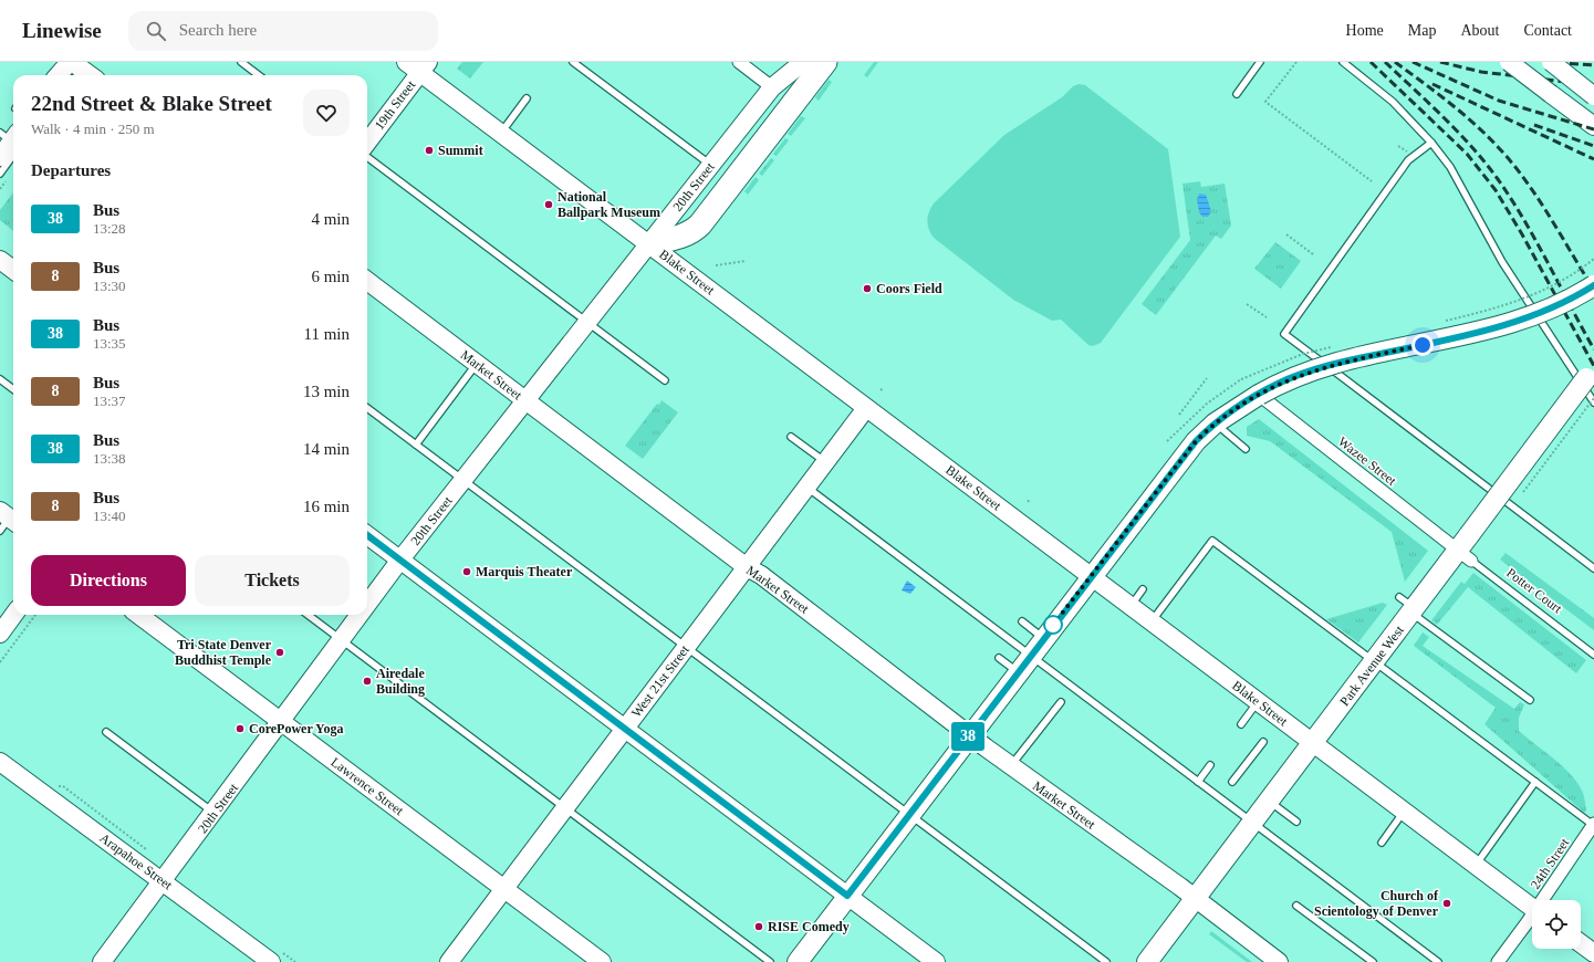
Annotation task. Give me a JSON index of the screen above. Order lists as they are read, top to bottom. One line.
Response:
{"streets":{"main road":["19th Street","20th Street","Blake Street","Market Street","Park Avenue West","West 21st Street","Lawrence Street","Arapahoe Street"],"street":["Wazee Street","24th Street"],"lane":["Potter Court"]},"crossings":[["19th Street","Blake Street"],["20th Street","Blake Street"],["20th Street","Market Street"],["20th Street","Lawrence Street"],["20th Street","Arapahoe Street"],["Blake Street","Park Avenue West"],["Blake Street","West 21st Street"],["Market Street","Park Avenue West"],["Market Street","West 21st Street"],["Wazee Street","Potter Court"],["Wazee Street","Park Avenue West"],["Potter Court","Park Avenue West"],["West 21st Street","Lawrence Street"]],"places":["Summit","National Ballpark Museum","Coors Field","Marquis Theater","Tri State Denver Buddhist Temple","Airedale Building","CorePower Yoga","Church of Scientology of Denver","RISE Comedy"],"lines":["bus line 38"],"page":{"header":"Linewise","search":"Search here","nav":["Home","Map","About","Contact"],"on_map":"38","heading":[["22nd Street & Blake Street","Walk · 4 min · 250 m"],"Departures"],"list":[{"mark":"38","name":"Bus","note":"13:28","value":"4 min"},{"mark":"8","name":"Bus","note":"13:30","value":"6 min"},{"mark":"38","name":"Bus","note":"13:35","value":"11 min"},{"mark":"8","name":"Bus","note":"13:37","value":"13 min"},{"mark":"38","name":"Bus","note":"13:38","value":"14 min"},{"mark":"8","name":"Bus","note":"13:40","value":"16 min"}],"buttons":["Directions","Tickets"]}}
